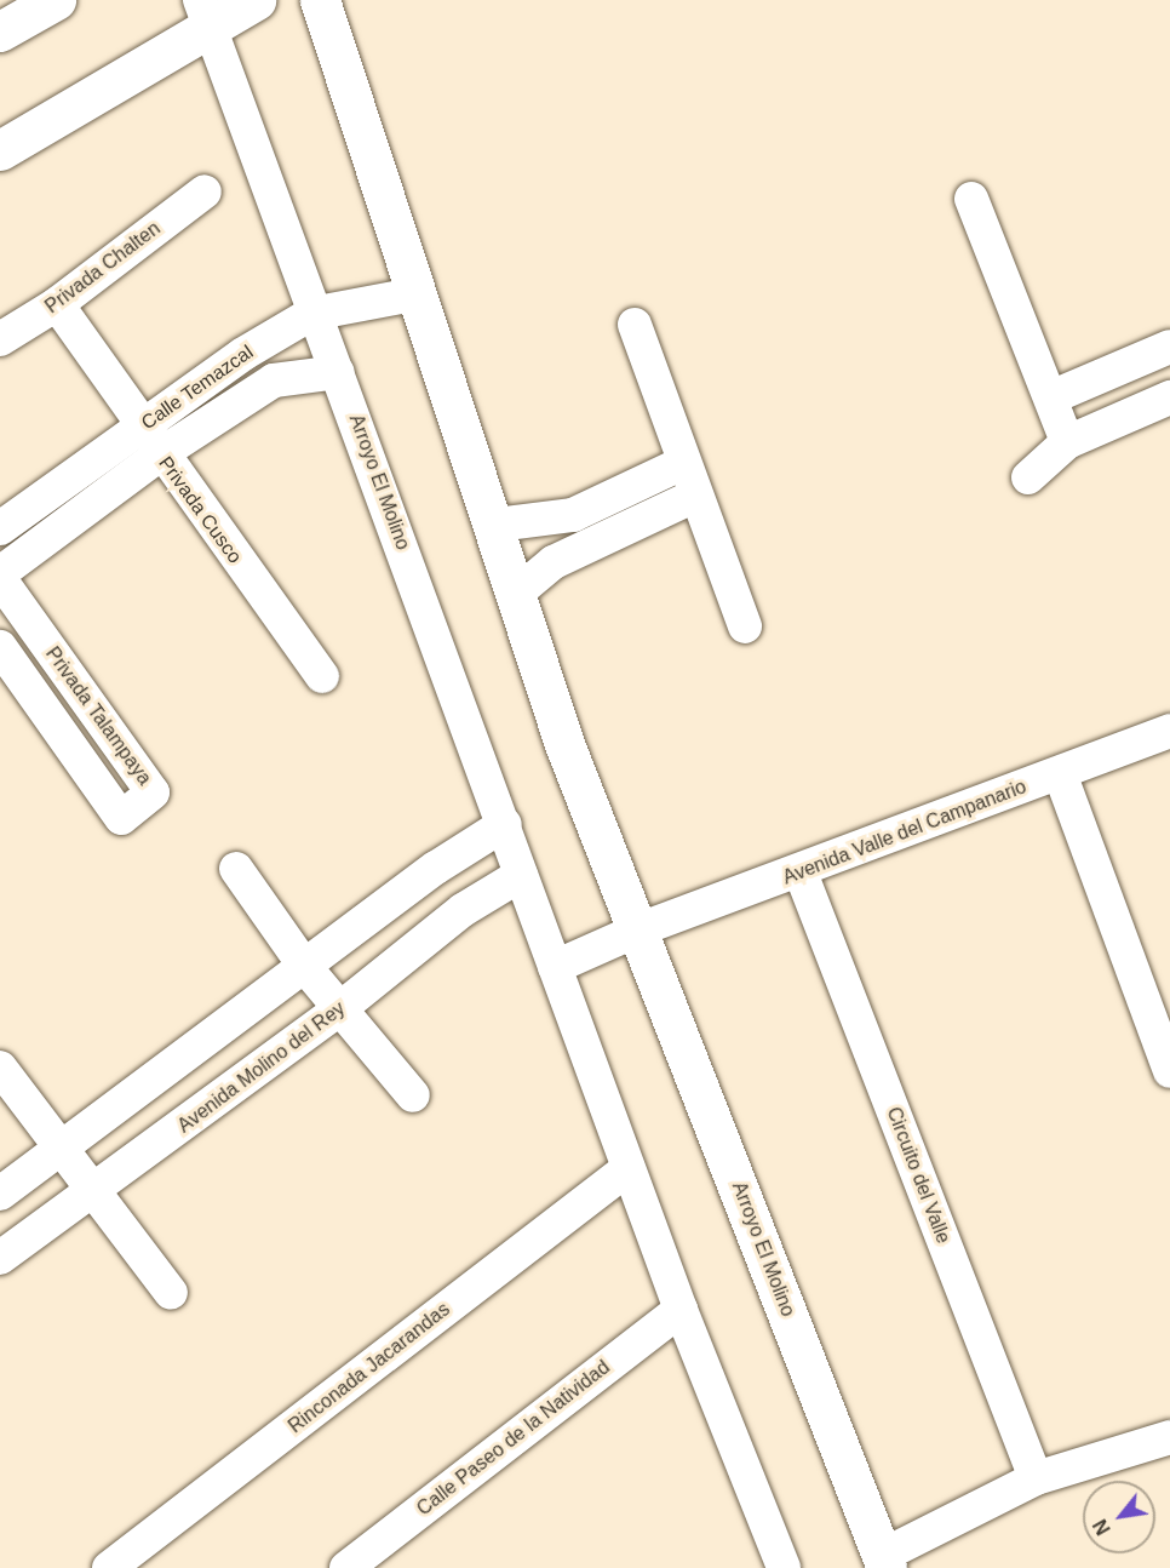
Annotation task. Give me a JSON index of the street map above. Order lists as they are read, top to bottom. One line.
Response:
{"streets":{"street":["Privada Chalten","Calle Temazcal","Arroyo El Molino","Privada Cusco","Privada Talampaya","Avenida Valle del Campanario","Avenida Molino del Rey","Circuito del Valle","Rinconada Jacarandas","Calle Paseo de la Natividad"]},"crossings":[["Privada Chalten","Privada Cusco"],["Calle Temazcal","Arroyo El Molino"],["Calle Temazcal","Privada Cusco"],["Arroyo El Molino","Avenida Valle del Campanario"],["Arroyo El Molino","Avenida Molino del Rey"],["Arroyo El Molino","Rinconada Jacarandas"],["Arroyo El Molino","Calle Paseo de la Natividad"],["Avenida Valle del Campanario","Circuito del Valle"]],"north":"bottom left"}
